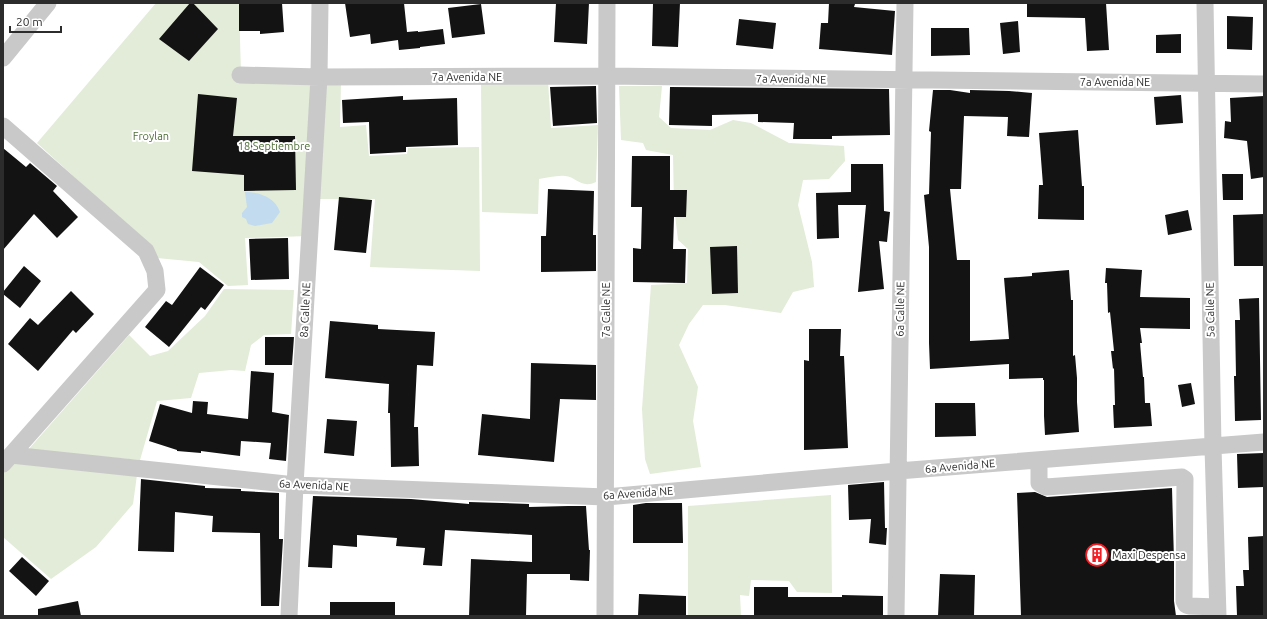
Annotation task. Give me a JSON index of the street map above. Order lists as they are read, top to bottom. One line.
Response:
{"streets":{"street":["7a Avenida NE","6a Calle NE","8a Calle NE","7a Calle NE","5a Calle NE","6a Avenida NE"]},"crossings":[["7a Avenida NE","6a Calle NE"],["7a Avenida NE","8a Calle NE"],["7a Avenida NE","7a Calle NE"],["7a Avenida NE","5a Calle NE"],["6a Calle NE","6a Avenida NE"],["8a Calle NE","6a Avenida NE"],["7a Calle NE","6a Avenida NE"],["5a Calle NE","6a Avenida NE"]],"parks":["Froylan","18 Septiembre"],"places":{"building":["Maxi Despensa"]},"scale_bar":"20 m"}
